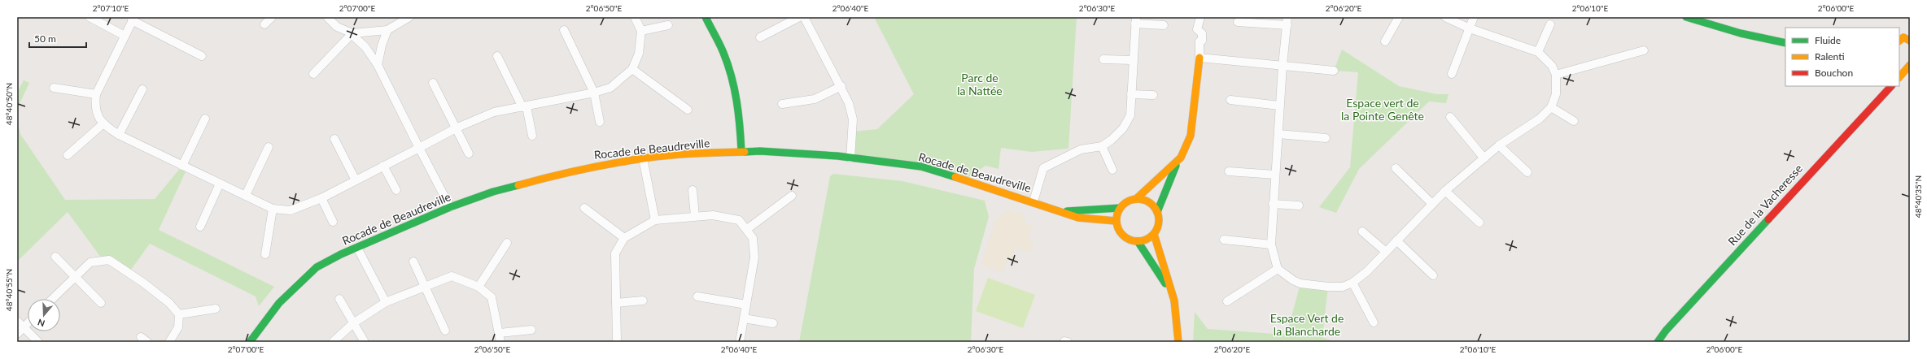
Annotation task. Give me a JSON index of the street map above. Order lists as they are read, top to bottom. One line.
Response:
{"streets":{"street":["Rocade de Beaudreville","Rue de la Vacheresse"]},"parks":["Parc de la Nattée","Espace vert de la Pointe Genête","Espace Vert de la Blancharde"],"legend":["Fluide","Ralenti","Bouchon"],"scale_bar":"50 m","north":"bottom","coordinates":["2°07'10\"E","2°07'00\"E","2°06'50\"E","2°06'40\"E","2°06'30\"E","2°06'20\"E","2°06'10\"E","2°06'00\"E","48°40'50\"N","48°40'35\"N","48°40'55\"N"]}
